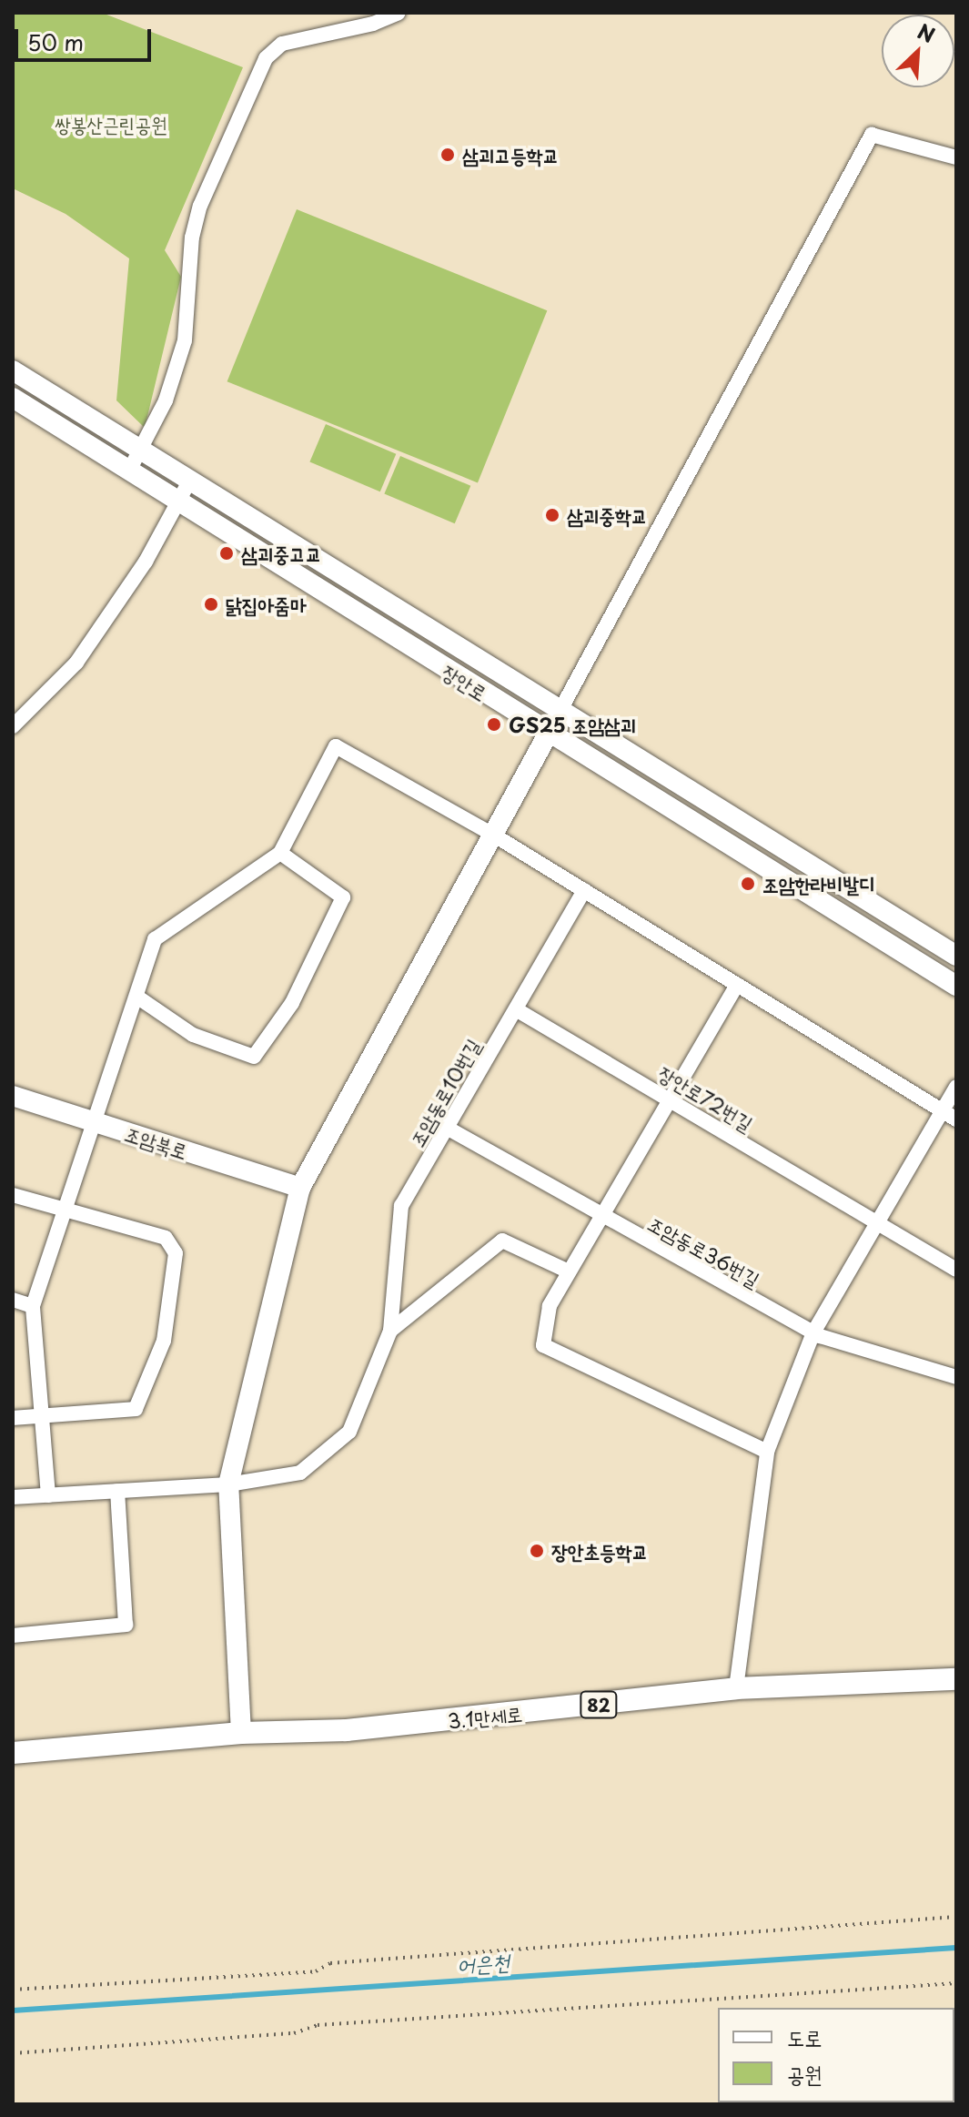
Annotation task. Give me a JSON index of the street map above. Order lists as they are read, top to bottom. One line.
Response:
{"streets":{"main road":["82","3.1만세로"],"street":["장안로","조암동로10번길","장안로72번길","조암북로","조암동로36번길"]},"crossings":[["조암동로10번길","장안로72번길"],["조암동로10번길","조암동로36번길"]],"water":["어은천"],"parks":["쌍봉산근린공원"],"places":["삼괴고등학교","삼괴중학교","삼괴중고교","닭집아줌마","GS25 조암삼괴","조암한라비발디","장안초등학교"],"legend":["도로","공원"],"scale_bar":"50 m","north":"top right"}
